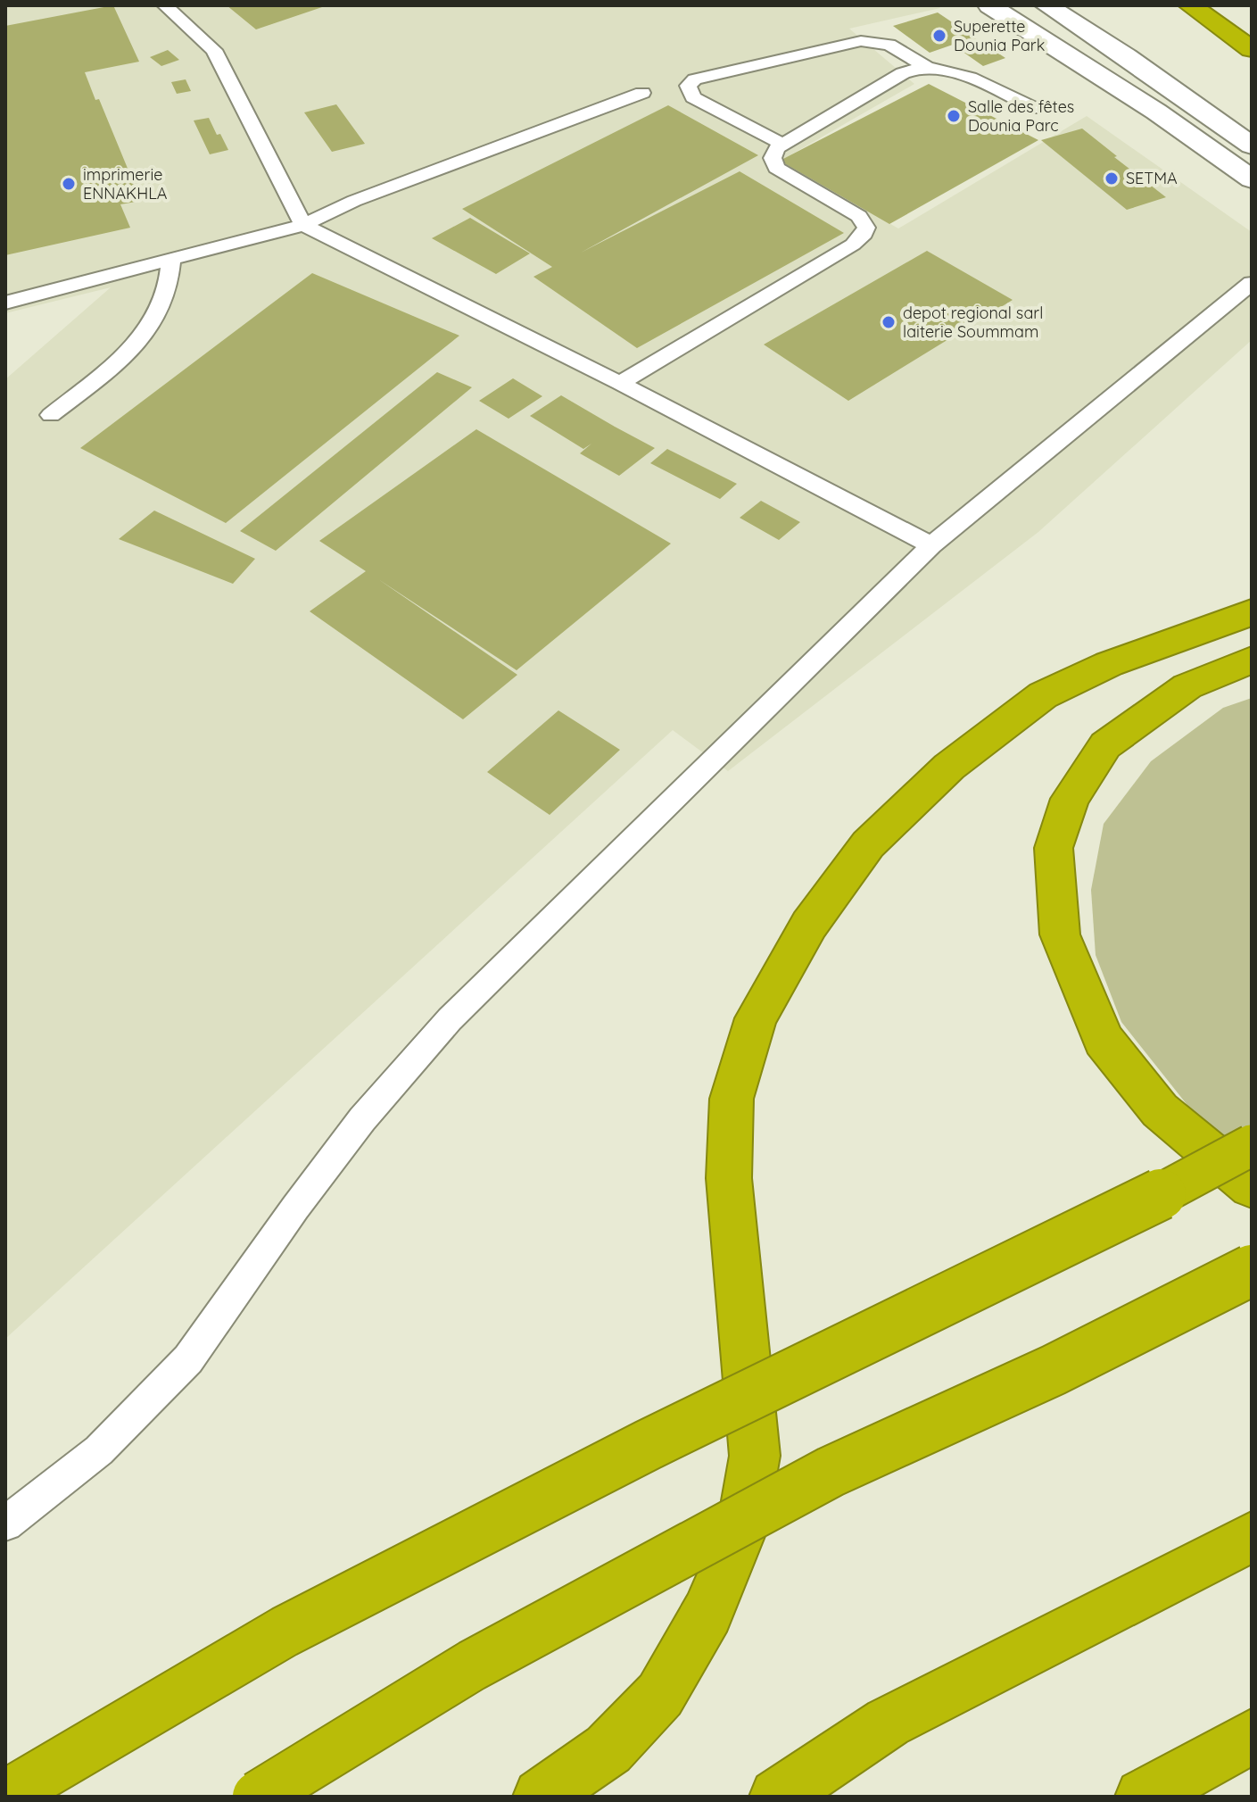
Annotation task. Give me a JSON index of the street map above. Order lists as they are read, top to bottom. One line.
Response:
{"places":["Superette Dounia Park","Salle des fêtes Dounia Parc","SETMA","imprimerie ENNAKHLA","depot regional sarl laiterie Soummam"]}
